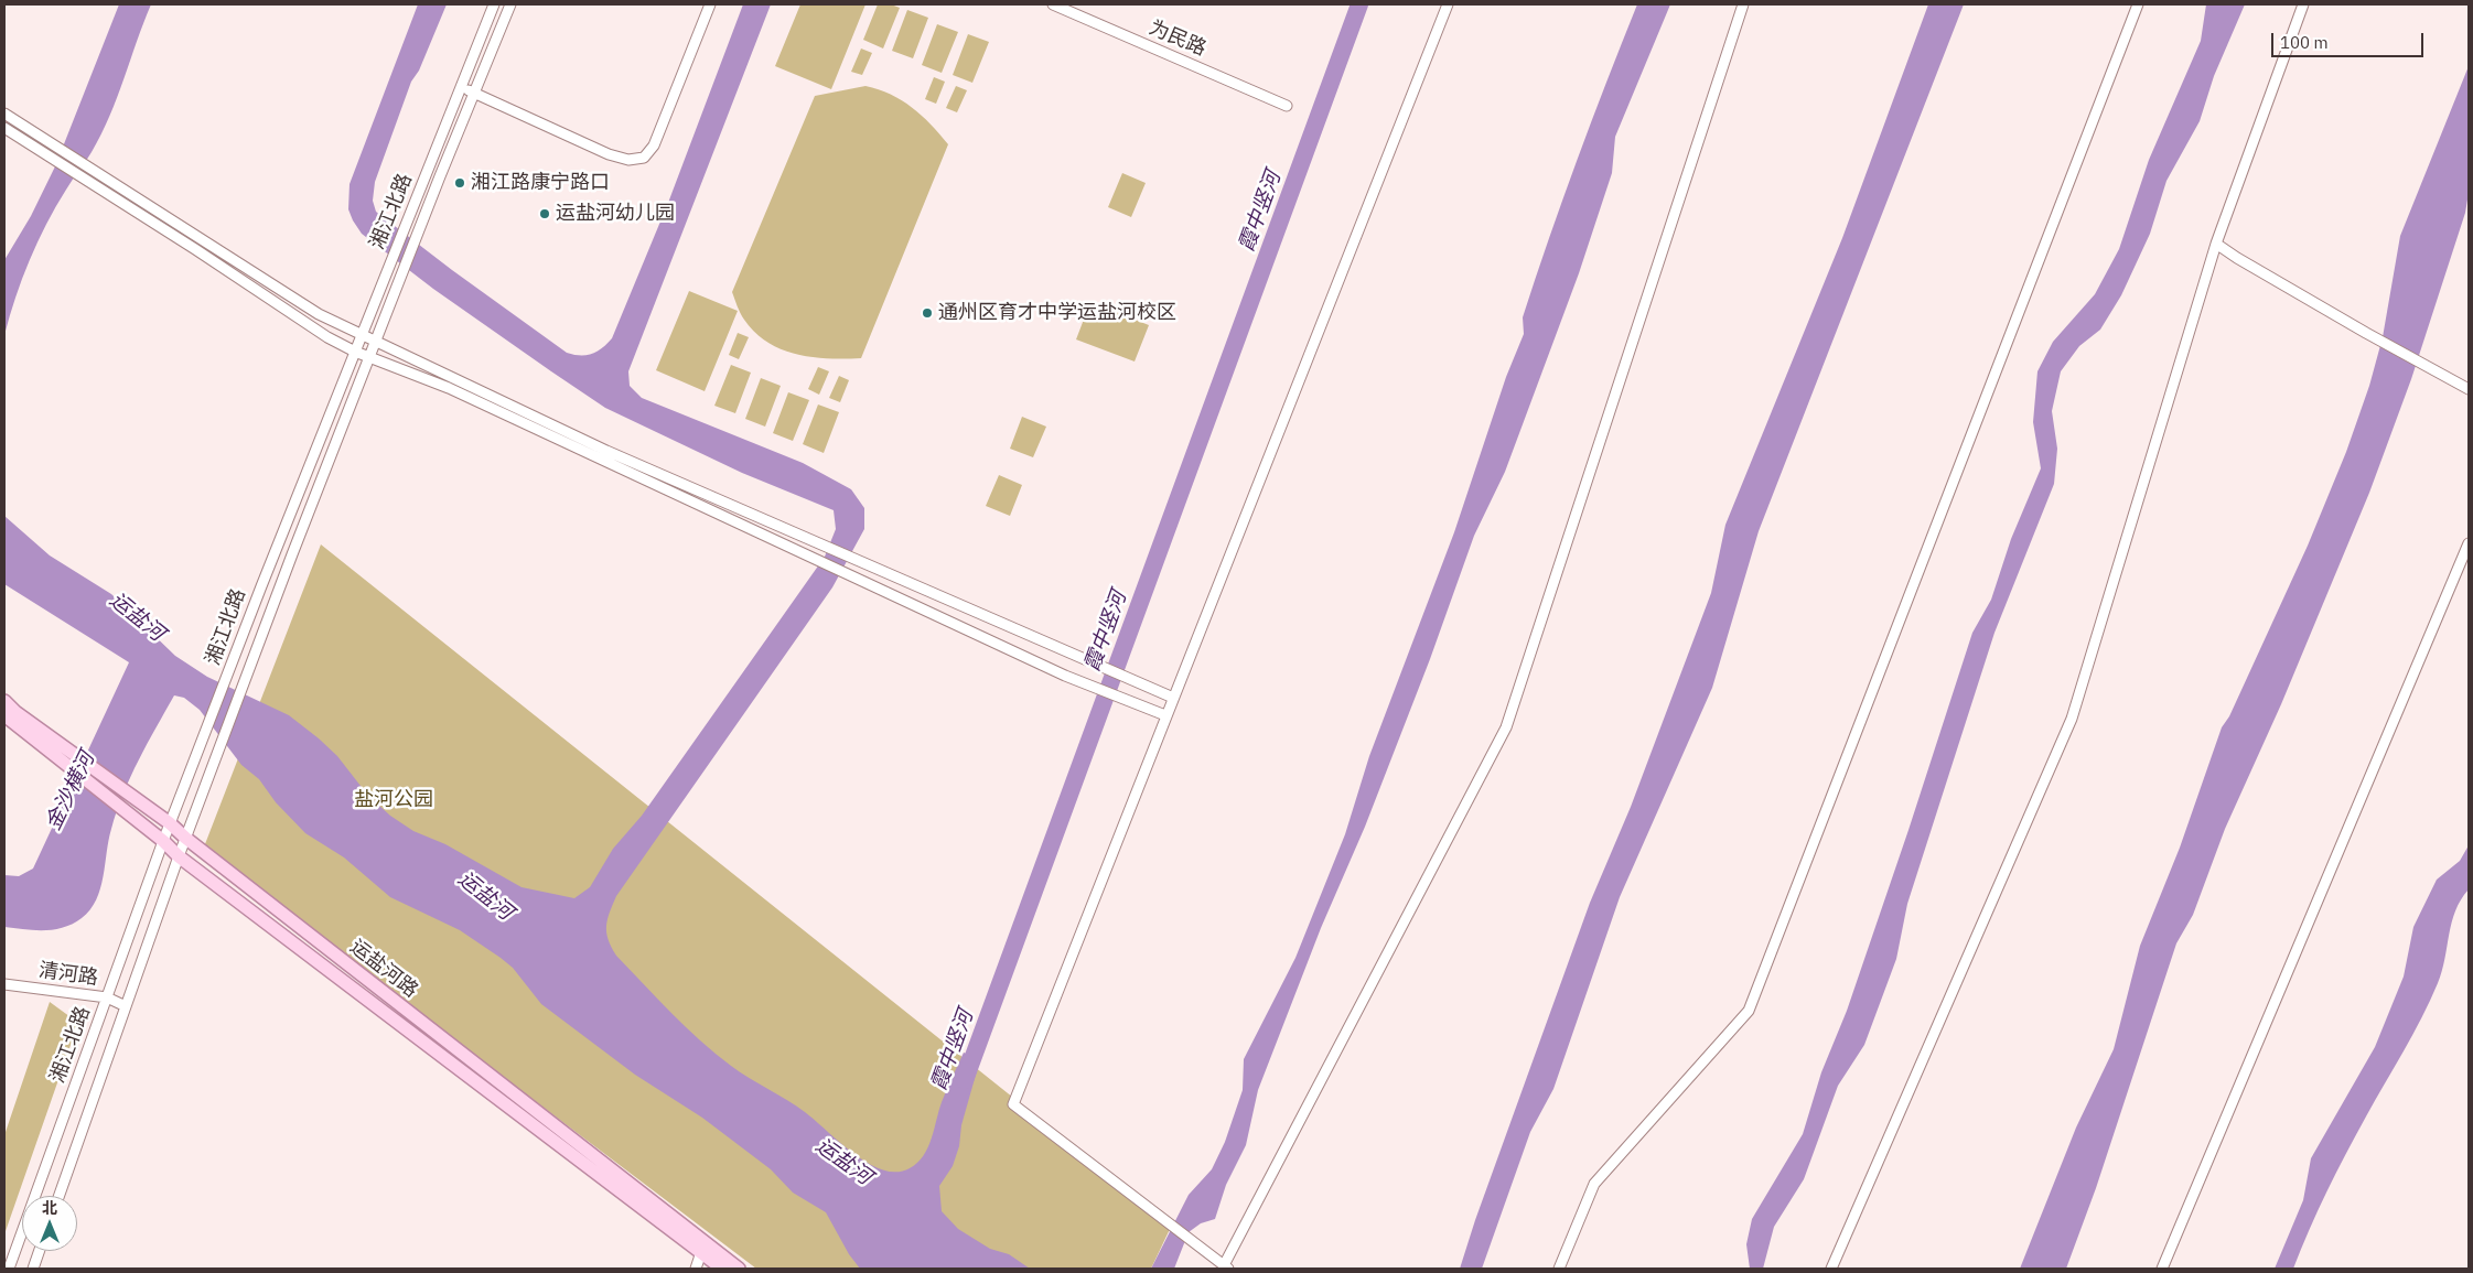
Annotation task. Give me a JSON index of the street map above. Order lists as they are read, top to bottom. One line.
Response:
{"streets":{"main road":["运盐河路"],"street":["为民路","湘江北路","清河路"]},"crossings":[["湘江北路","运盐河路"],["湘江北路","清河路"]],"water":["霞中竖河","运盐河","金沙横河"],"parks":["盐河公园"],"places":["湘江路康宁路口","运盐河幼儿园","通州区育才中学运盐河校区"],"scale_bar":"100 m","north":"top"}
